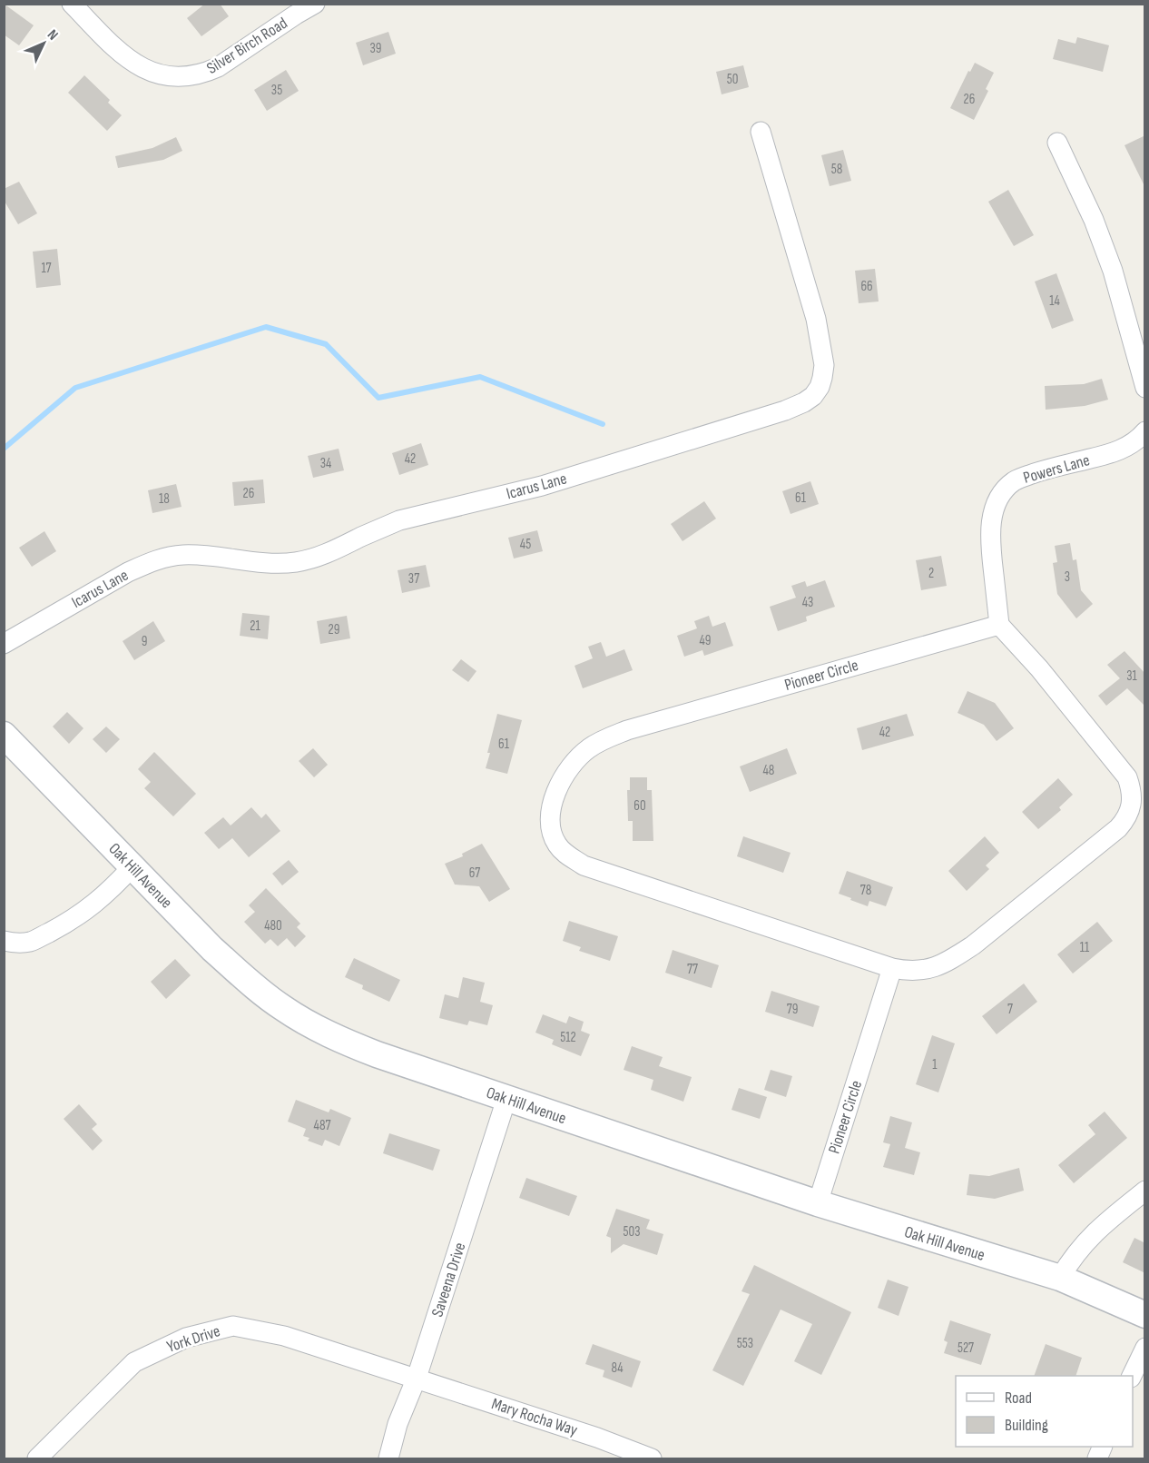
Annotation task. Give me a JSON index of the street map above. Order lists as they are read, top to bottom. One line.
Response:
{"streets":{"main road":["Oak Hill Avenue"],"street":["Silver Birch Road","Powers Lane","Icarus Lane","Pioneer Circle","Saveena Drive","York Drive","Mary Rocha Way"]},"crossings":[["Powers Lane","Pioneer Circle"],["Pioneer Circle","Oak Hill Avenue"],["Oak Hill Avenue","Saveena Drive"],["Saveena Drive","York Drive"],["Saveena Drive","Mary Rocha Way"],["York Drive","Mary Rocha Way"]],"house_numbers":["39","50","35","26","58","17","66","14","42","34","26","61","18","45","2","3","37","43","21","29","49","9","31","42","61","48","60","67","78","480","11","77","79","7","512","1","487","503","553","527","84"],"legend":["Road","Building"],"north":"top right"}
